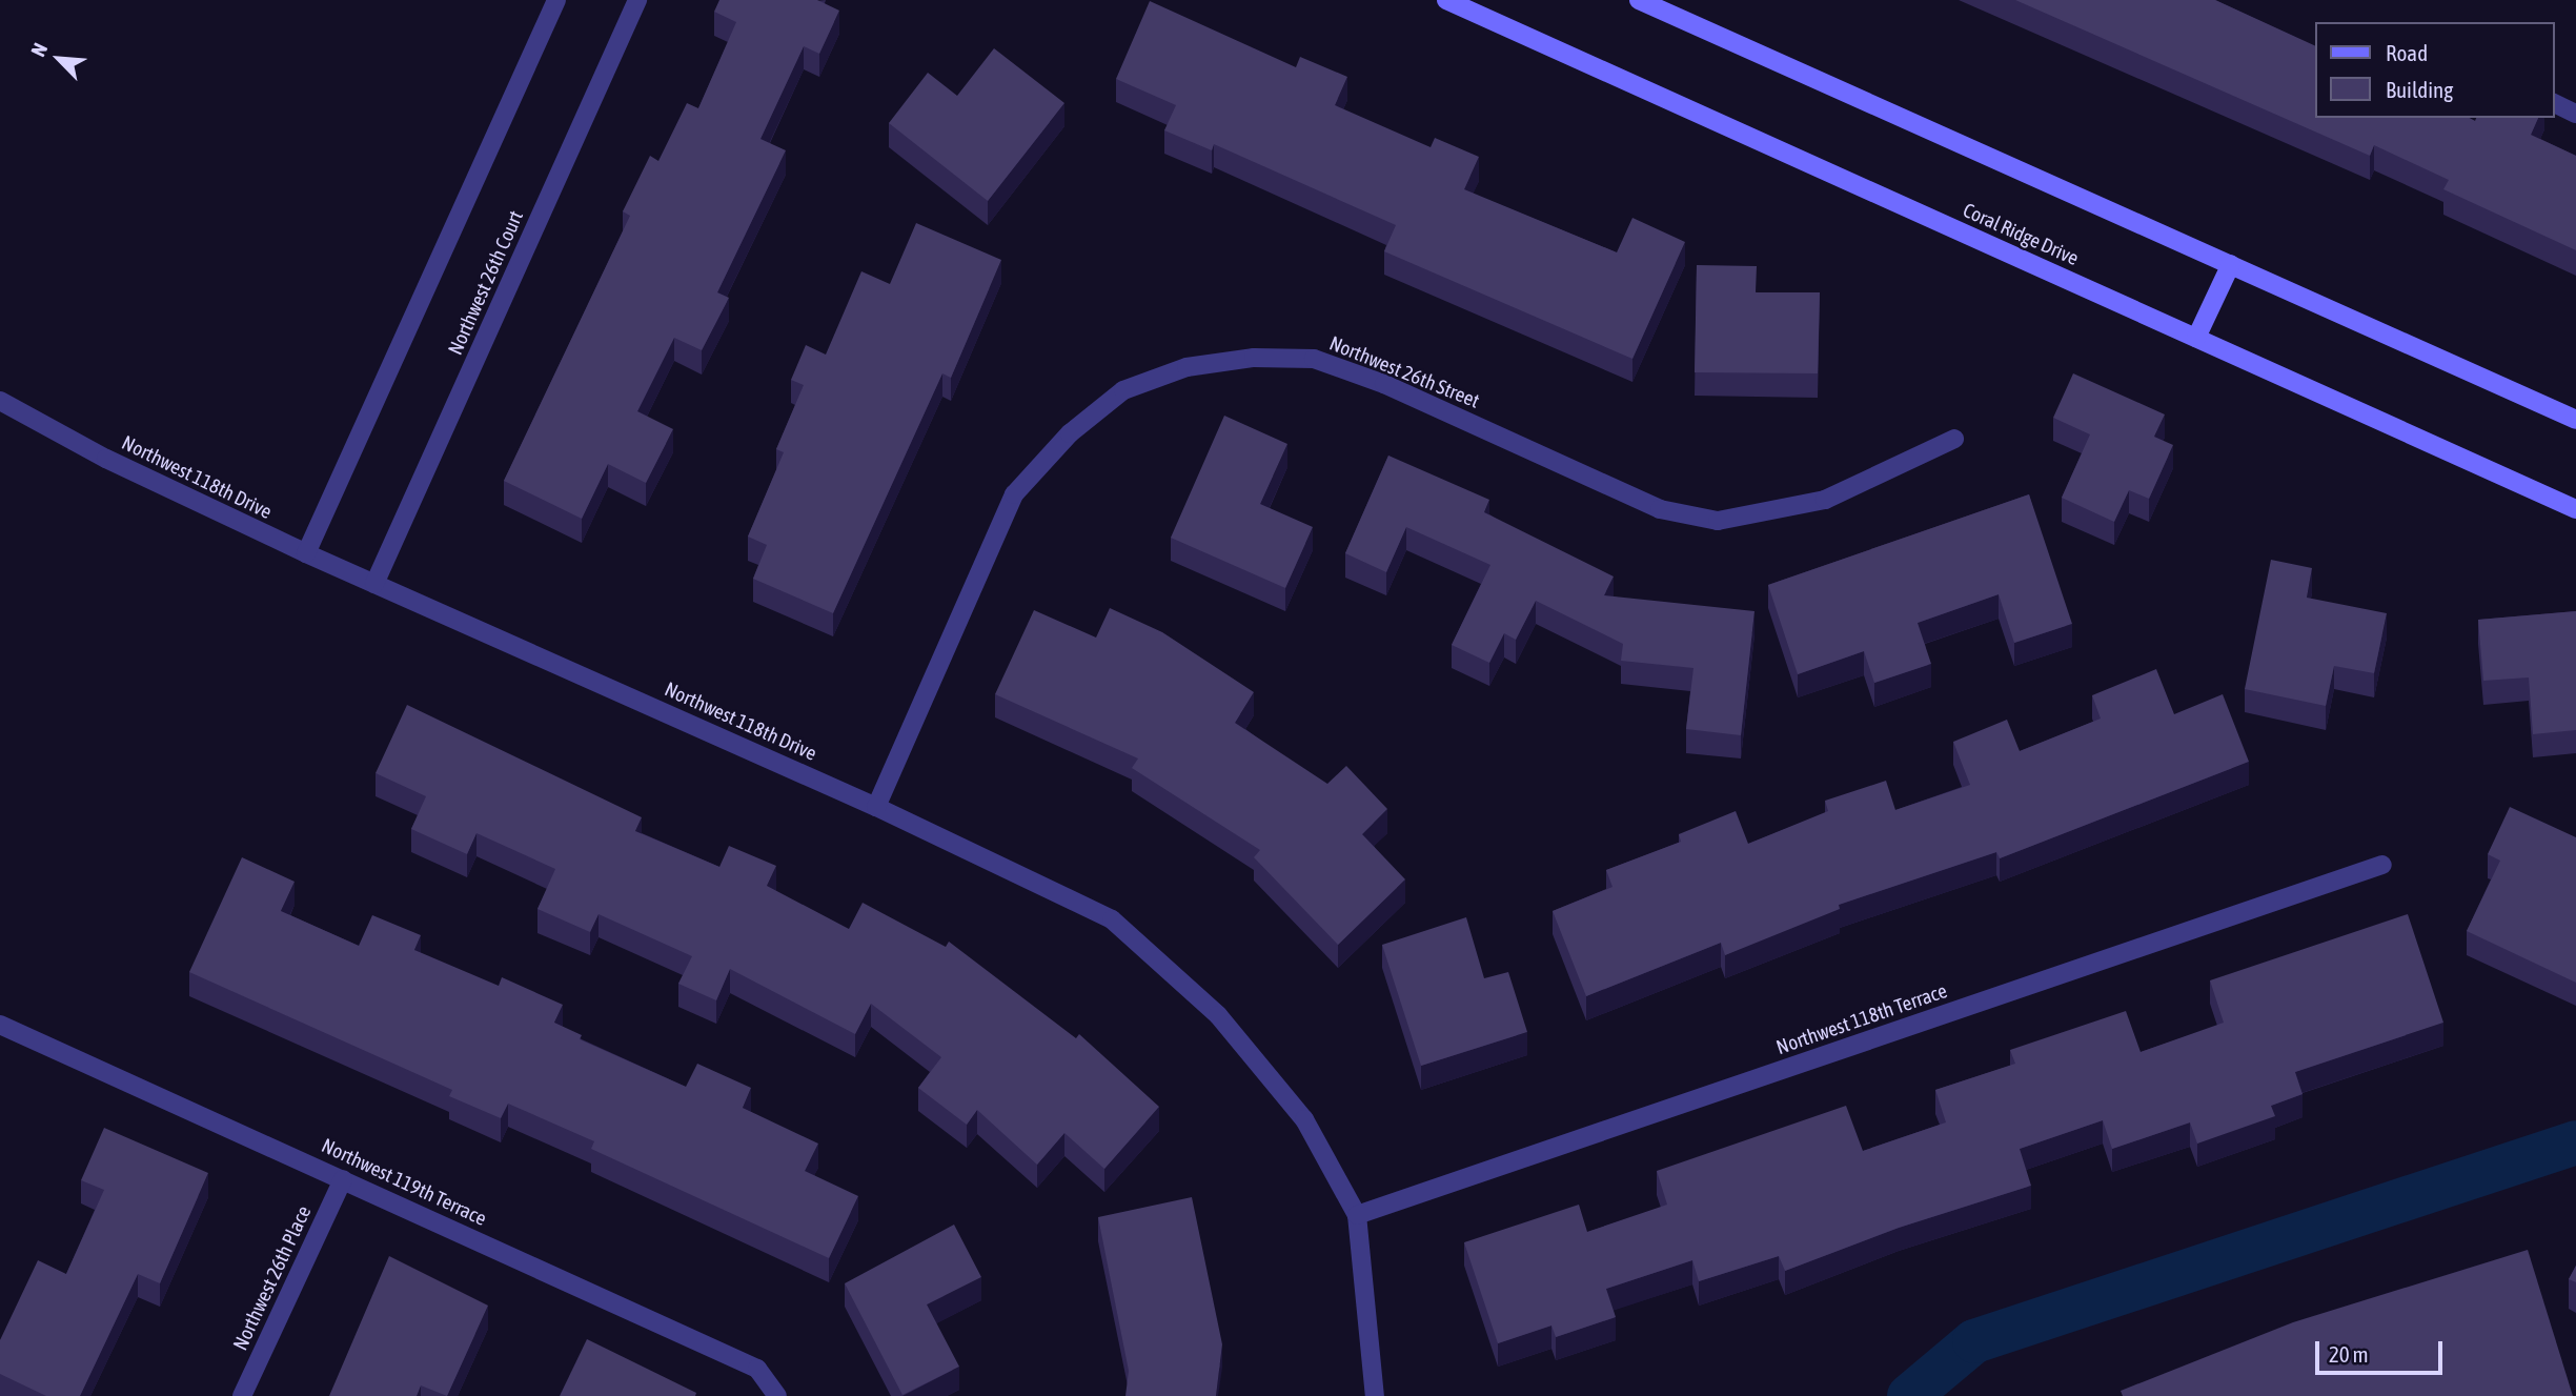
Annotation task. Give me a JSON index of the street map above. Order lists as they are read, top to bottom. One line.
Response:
{"streets":{"main road":["Coral Ridge Drive"],"street":["Northwest 26th Court","Northwest 26th Street","Northwest 118th Drive","Northwest 118th Terrace","Northwest 119th Terrace","Northwest 26th Place"]},"crossings":[["Northwest 26th Court","Northwest 118th Drive"],["Northwest 26th Street","Northwest 118th Drive"],["Northwest 118th Drive","Northwest 118th Terrace"],["Northwest 119th Terrace","Northwest 26th Place"]],"legend":["Road","Building"],"scale_bar":"20 m","north":"top left"}
